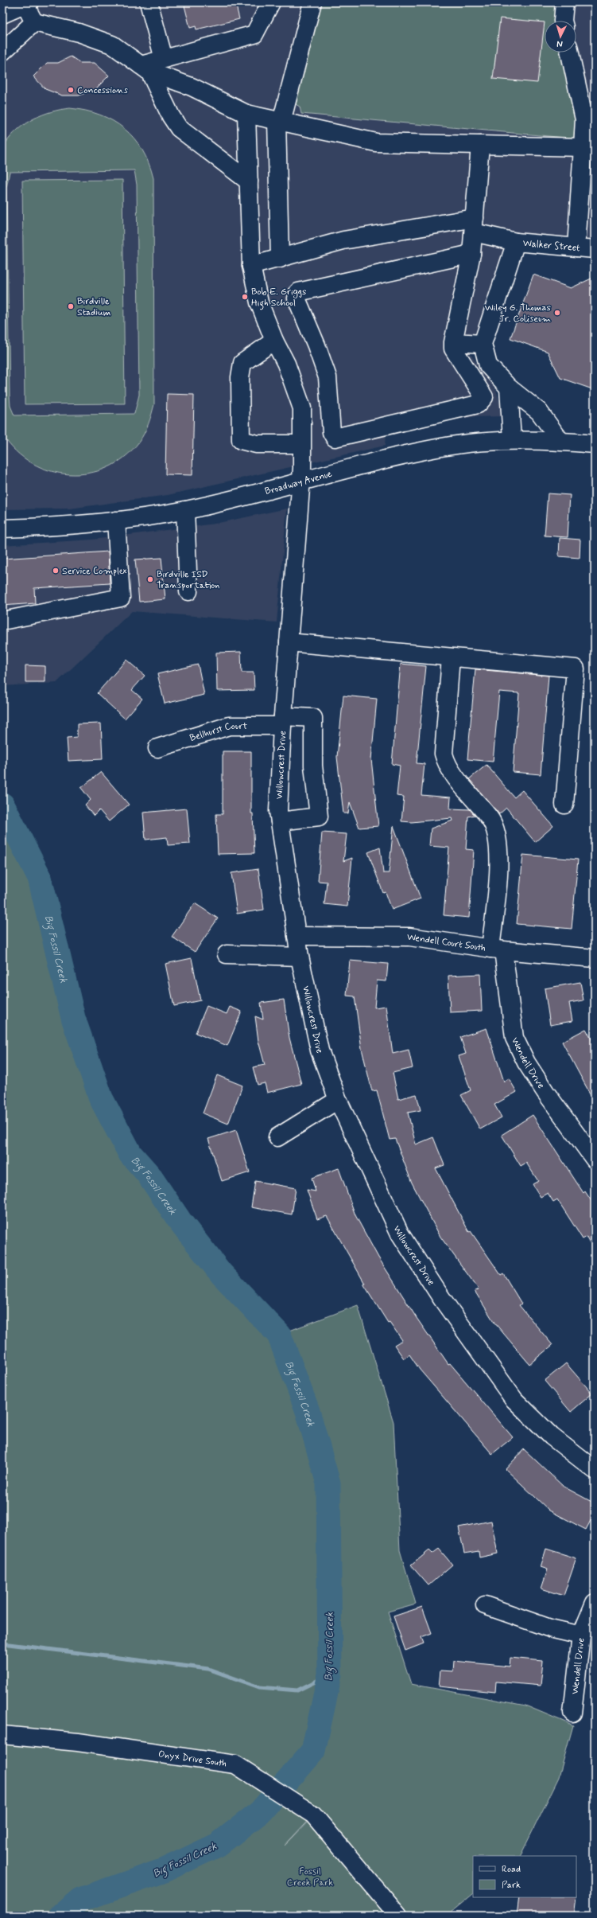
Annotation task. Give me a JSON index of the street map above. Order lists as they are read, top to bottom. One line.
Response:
{"streets":{"street":["Walker Street","Broadway Avenue","Bellhurst Court","Willowcrest Drive","Wendell Court South","Wendell Drive","Onyx Drive South"]},"crossings":[["Broadway Avenue","Willowcrest Drive"],["Bellhurst Court","Willowcrest Drive"],["Willowcrest Drive","Wendell Court South"],["Wendell Court South","Wendell Drive"]],"water":["Big Fossil Creek"],"parks":["Fossil Creek Park"],"places":["Concessions","Bob E. Griggs High School","Birdville Stadium","Wiley G. Thomas Jr. Coliseum","Service Complex","Birdville ISD Transportation"],"legend":["Road","Park"],"north":"bottom"}
